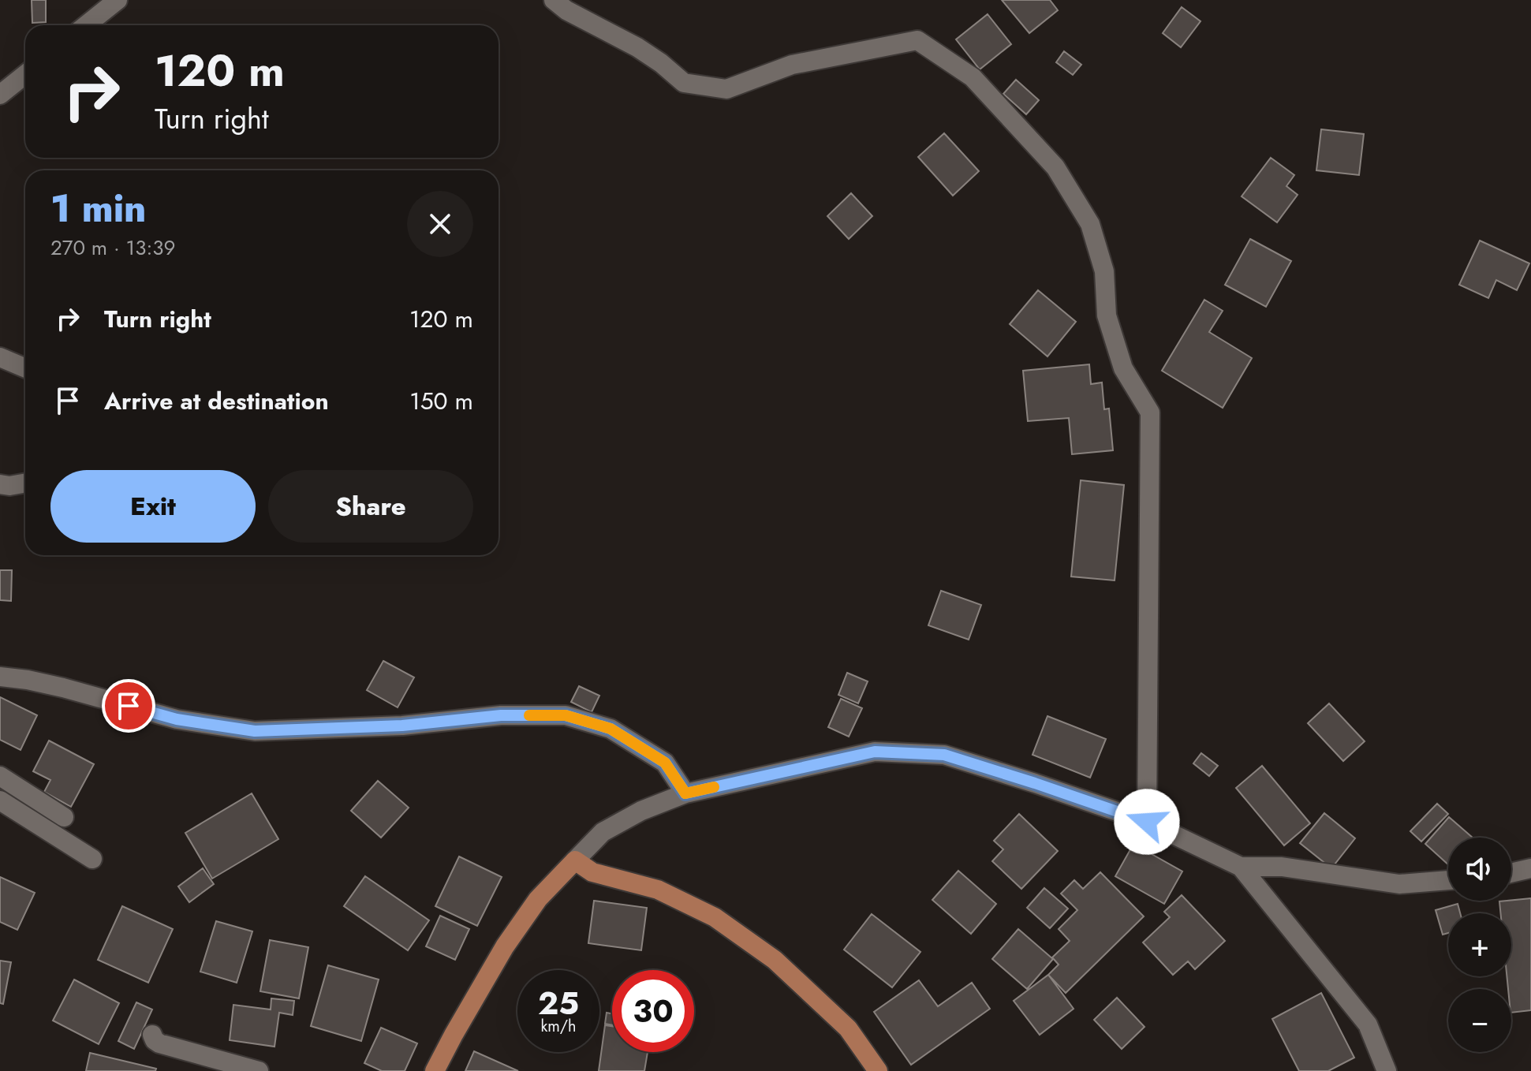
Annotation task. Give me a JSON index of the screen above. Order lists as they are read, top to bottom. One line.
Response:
{"page":{"turn":["120 m","Turn right"],"heading":["1 min","270 m · 13:39"],"list":[{"name":"Turn right","value":"120 m"},{"name":"Arrive at destination","value":"150 m"}],"buttons":["Exit","Share"],"map_buttons":["+","−"],"speed":"25 km/h","limit":"30"}}
